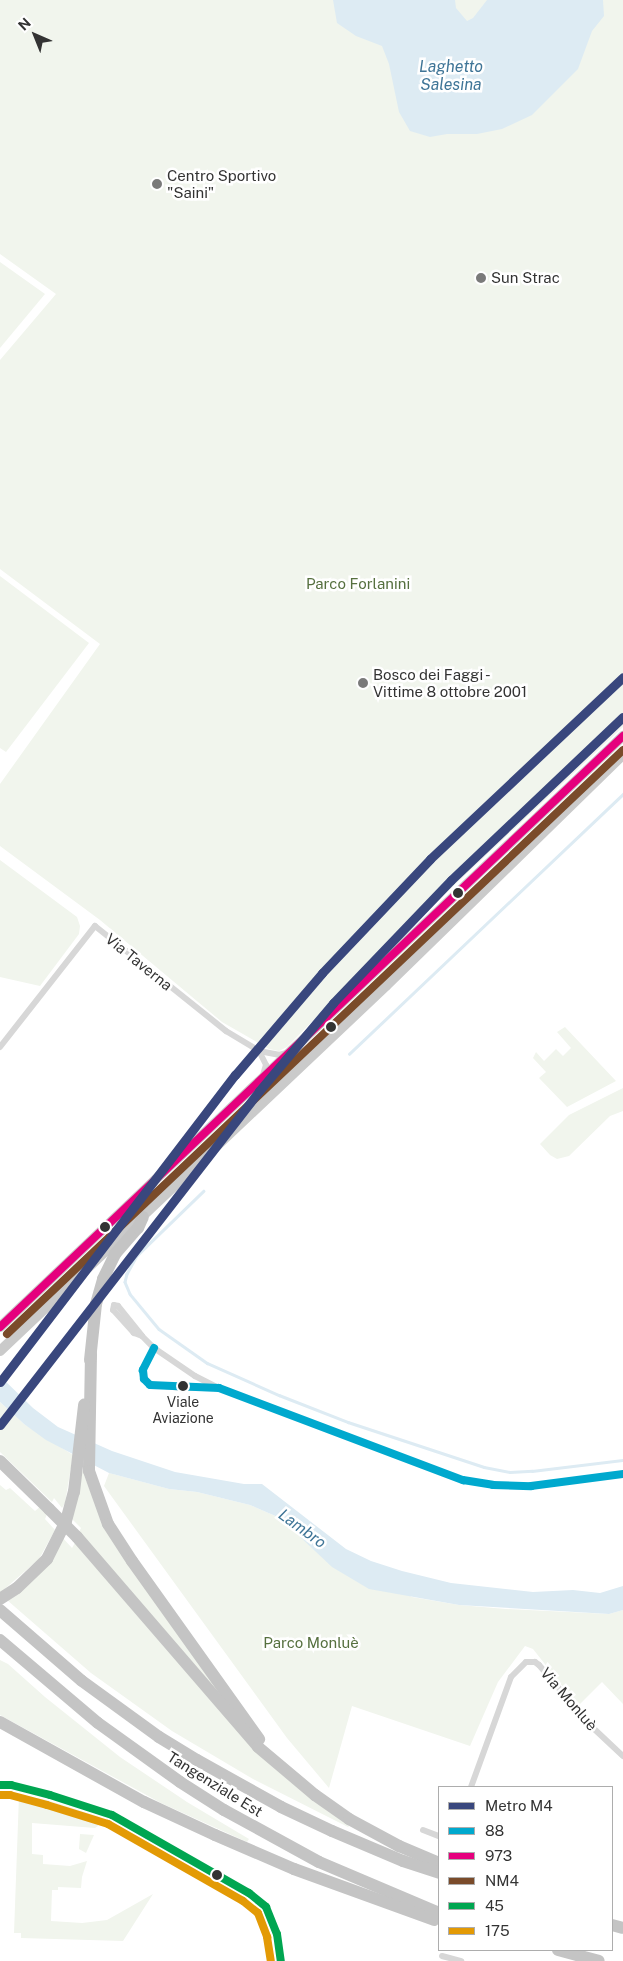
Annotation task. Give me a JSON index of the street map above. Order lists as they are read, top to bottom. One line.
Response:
{"streets":{"highway":["Tangenziale Est"],"street":["Via Taverna","Via Monluè"]},"water":["Laghetto Salesina","Lambro"],"parks":["Parco Forlanini","Parco Monluè"],"places":["Centro Sportivo \"Saini\"","Sun Strac","Bosco dei Faggi - Vittime 8 ottobre 2001","Viale Aviazione"],"lines":["metro line M4","transit line 973","transit line NM4","transit line 88","transit line 45","transit line 175"],"legend":["Metro M4","88","973","NM4","45","175"],"north":"top left"}
